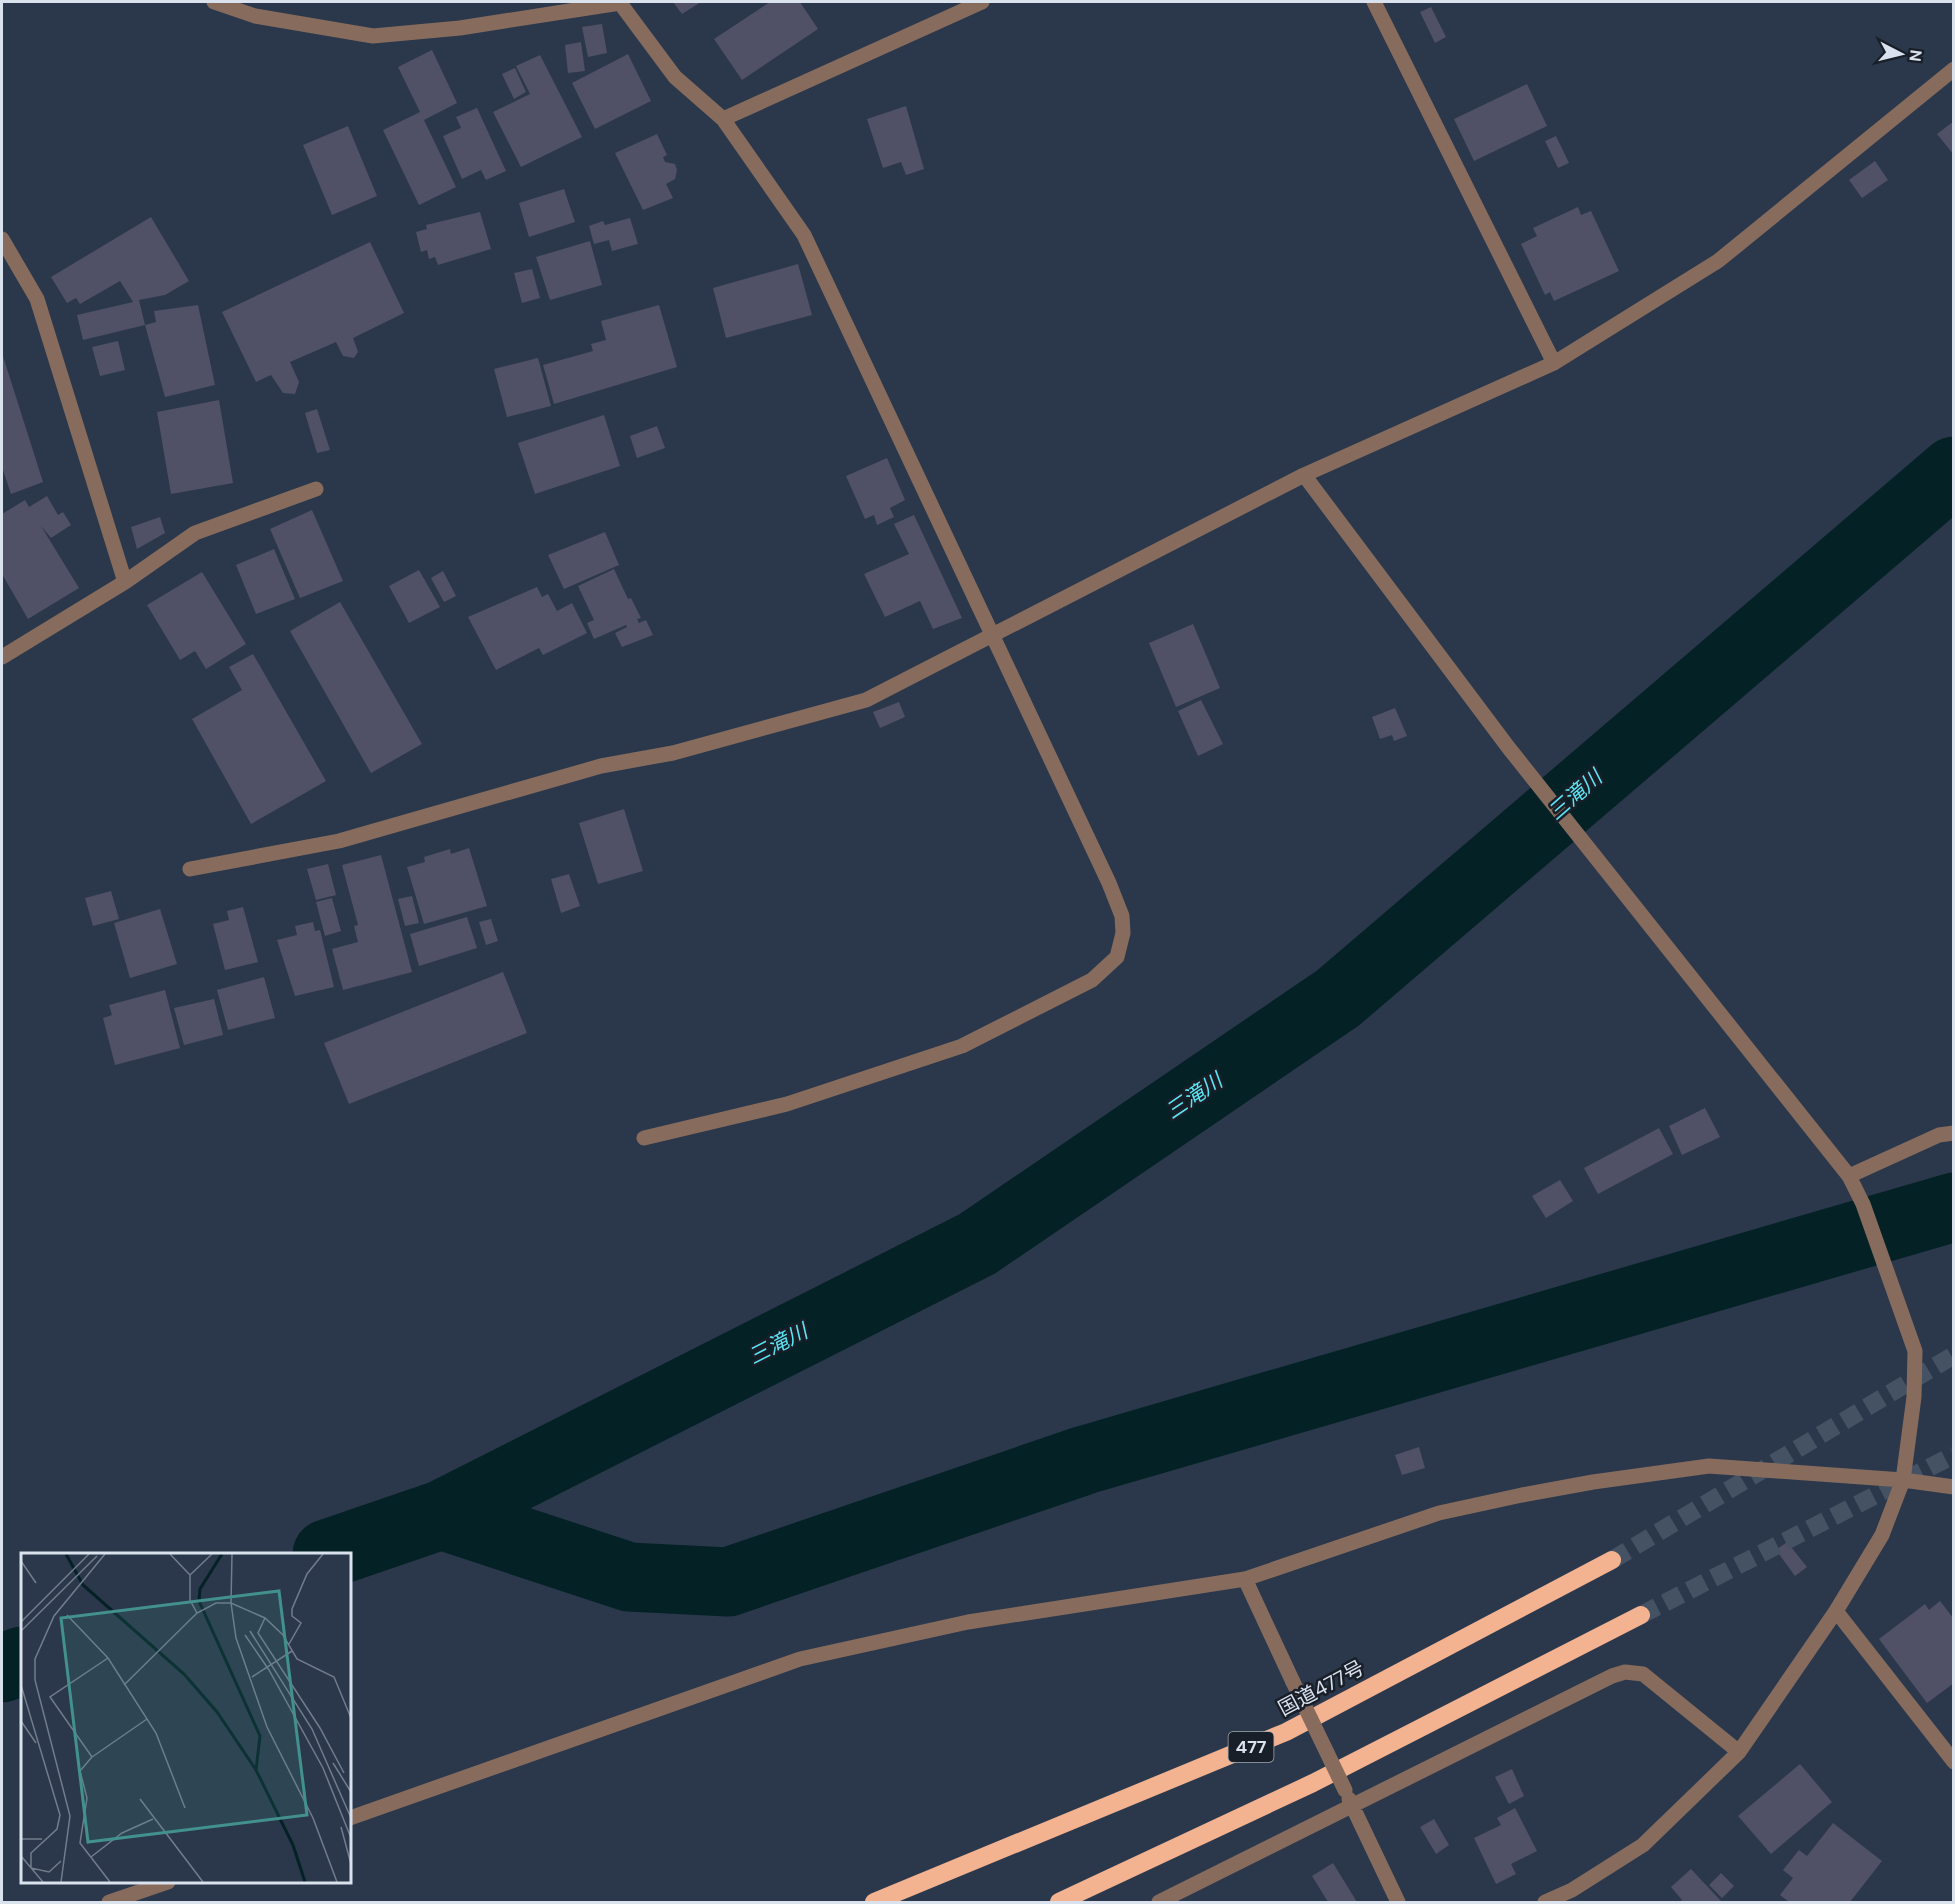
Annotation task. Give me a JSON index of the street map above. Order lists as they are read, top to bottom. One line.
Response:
{"streets":{"highway":["国道477号","477"]},"water":["三滝川"],"north":"right"}
